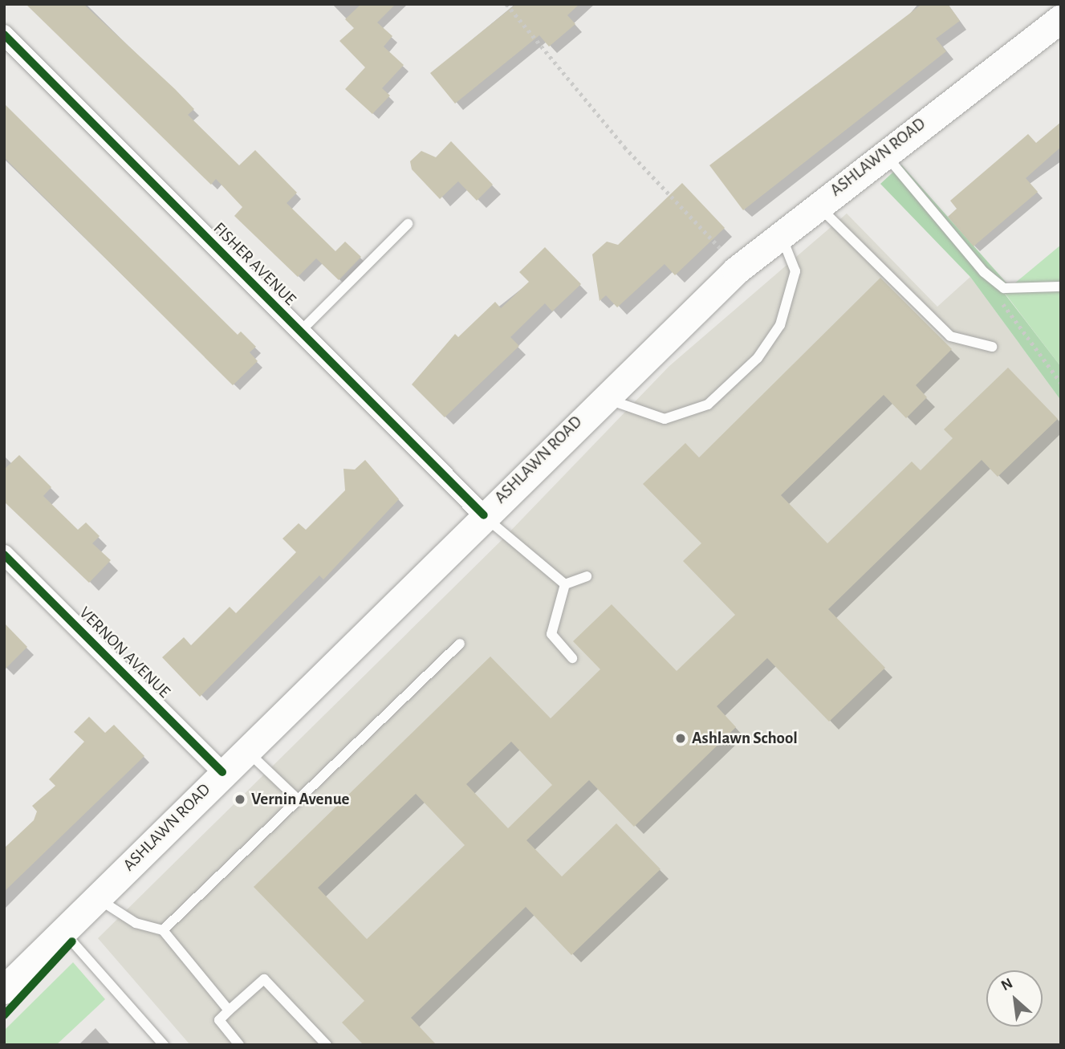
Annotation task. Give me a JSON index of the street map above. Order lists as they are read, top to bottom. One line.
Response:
{"streets":{"main road":["ASHLAWN ROAD"],"street":["FISHER AVENUE","VERNON AVENUE"]},"crossings":[["ASHLAWN ROAD","FISHER AVENUE"],["ASHLAWN ROAD","VERNON AVENUE"]],"places":["Ashlawn School","Vernin Avenue"],"north":"top left"}
